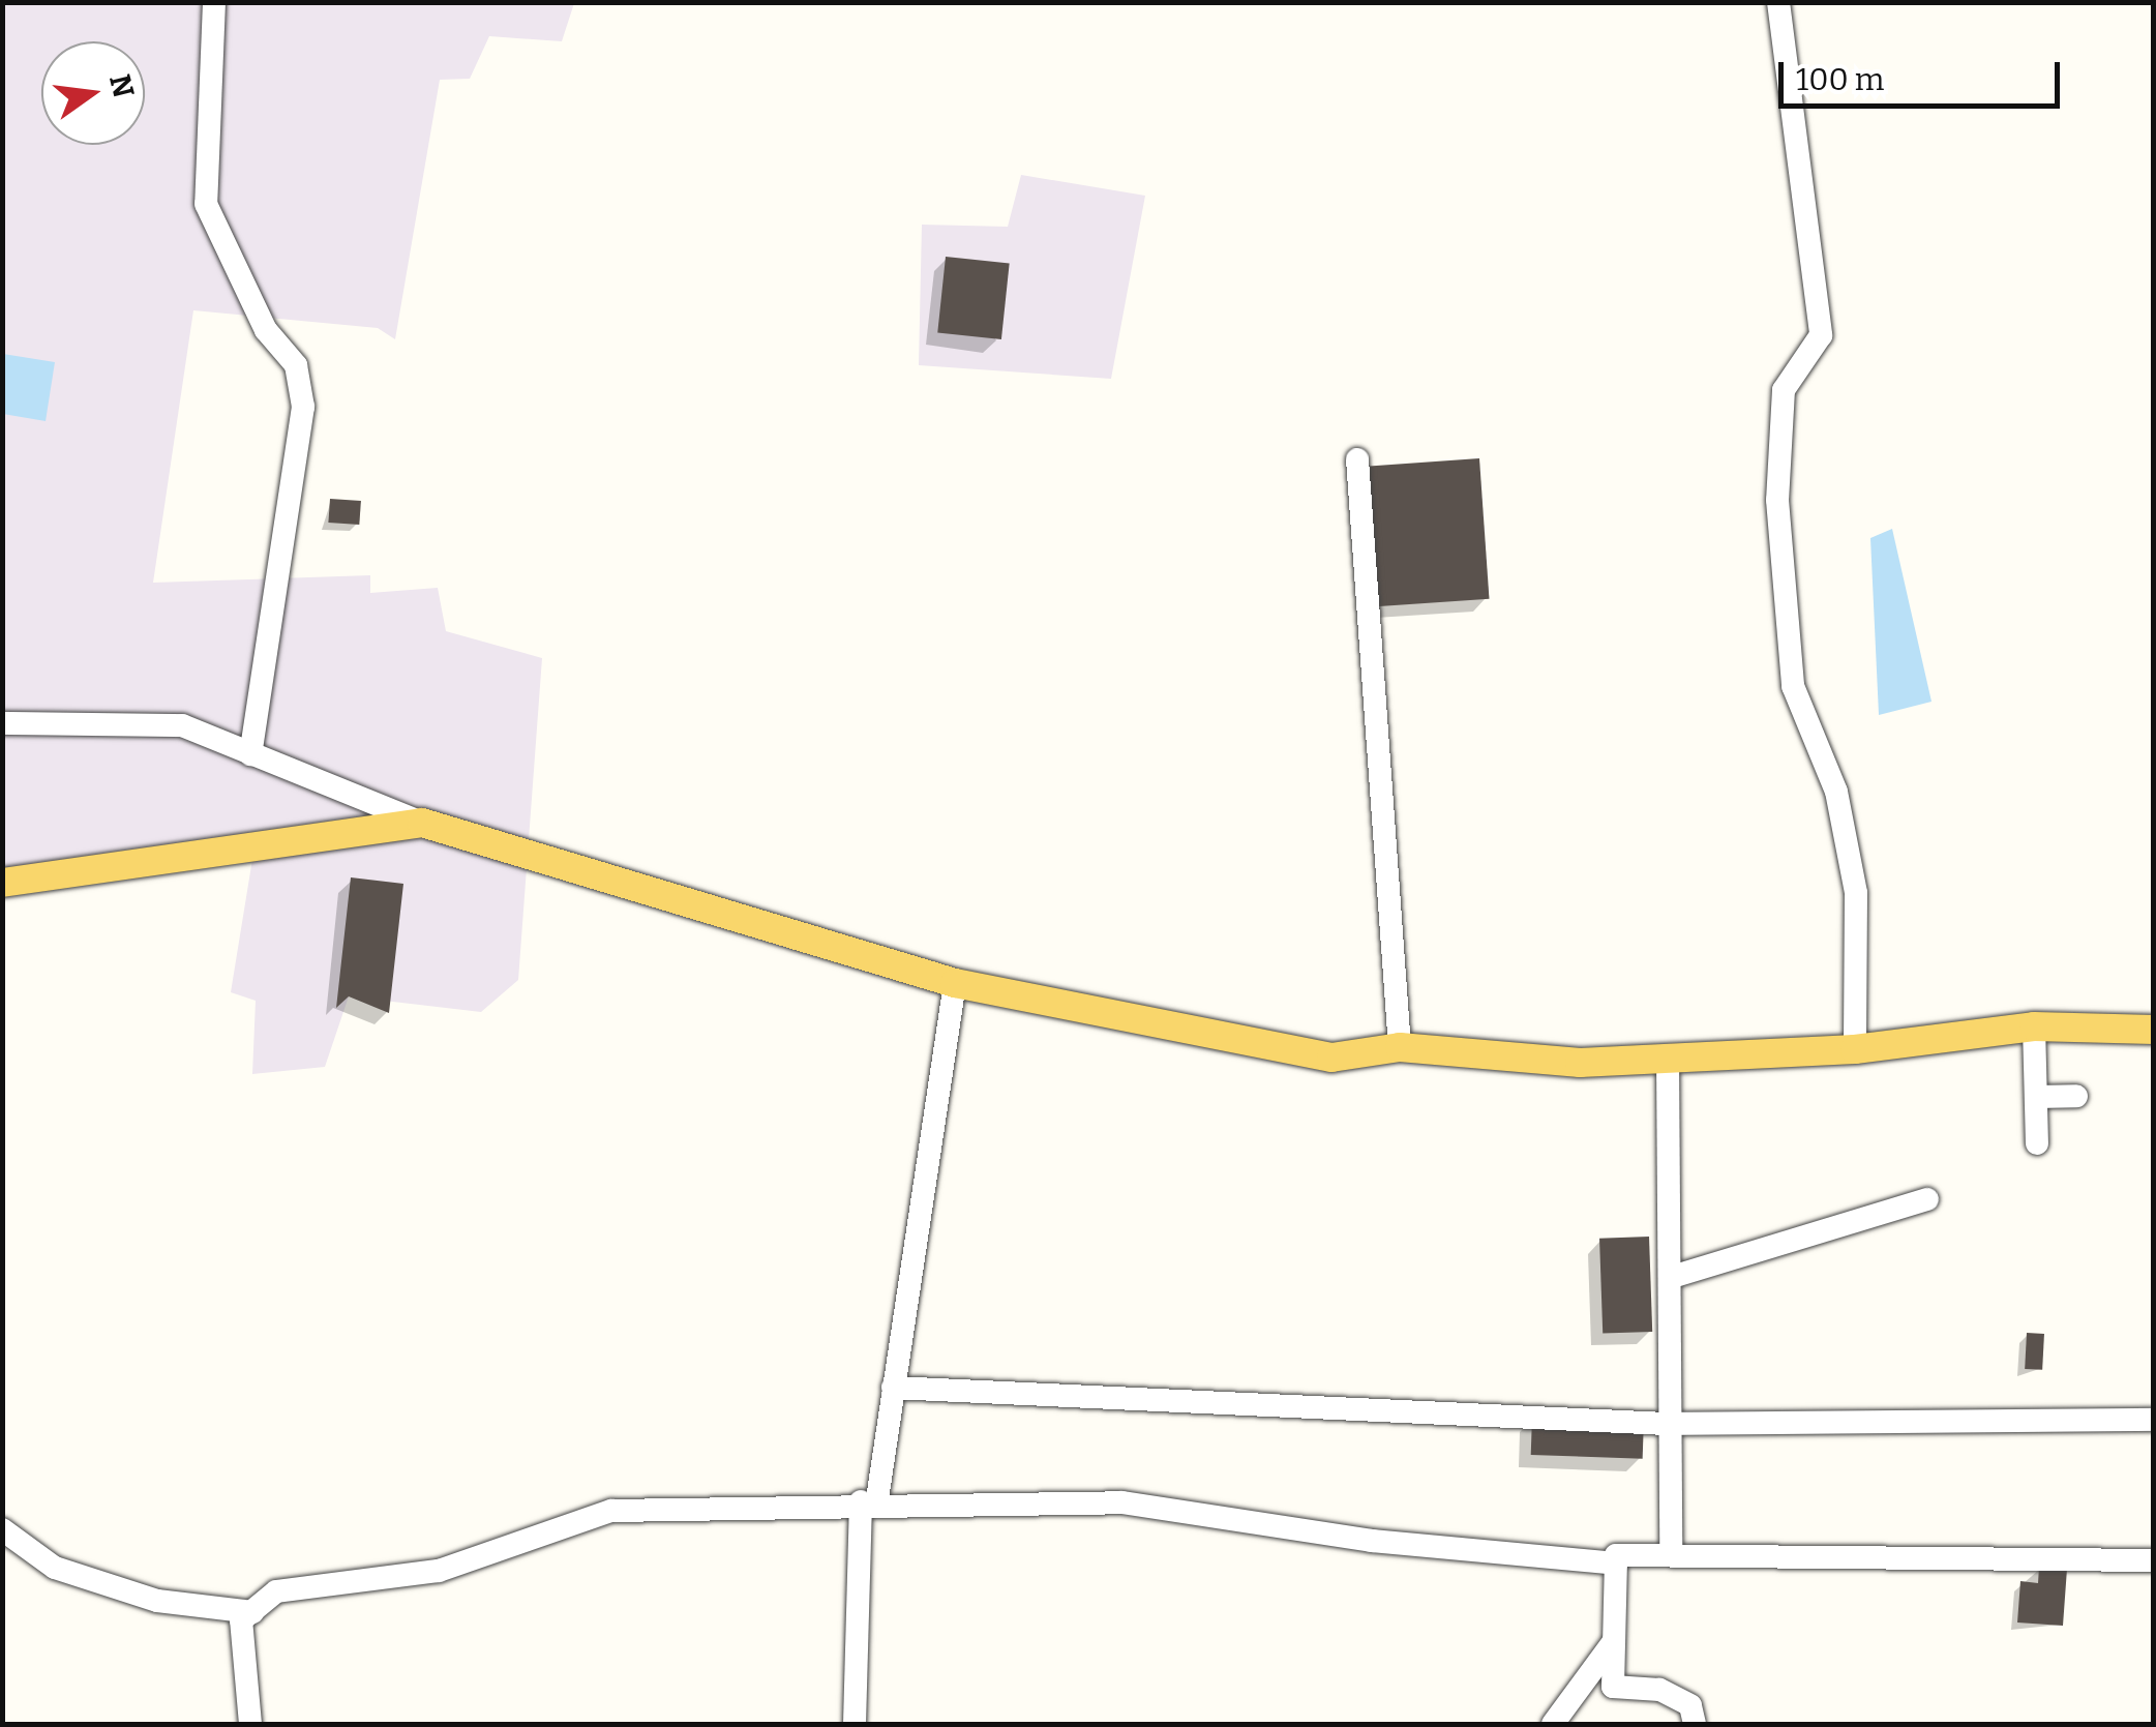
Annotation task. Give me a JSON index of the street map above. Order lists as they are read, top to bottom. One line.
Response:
{"scale_bar":"100 m","north":"right"}
